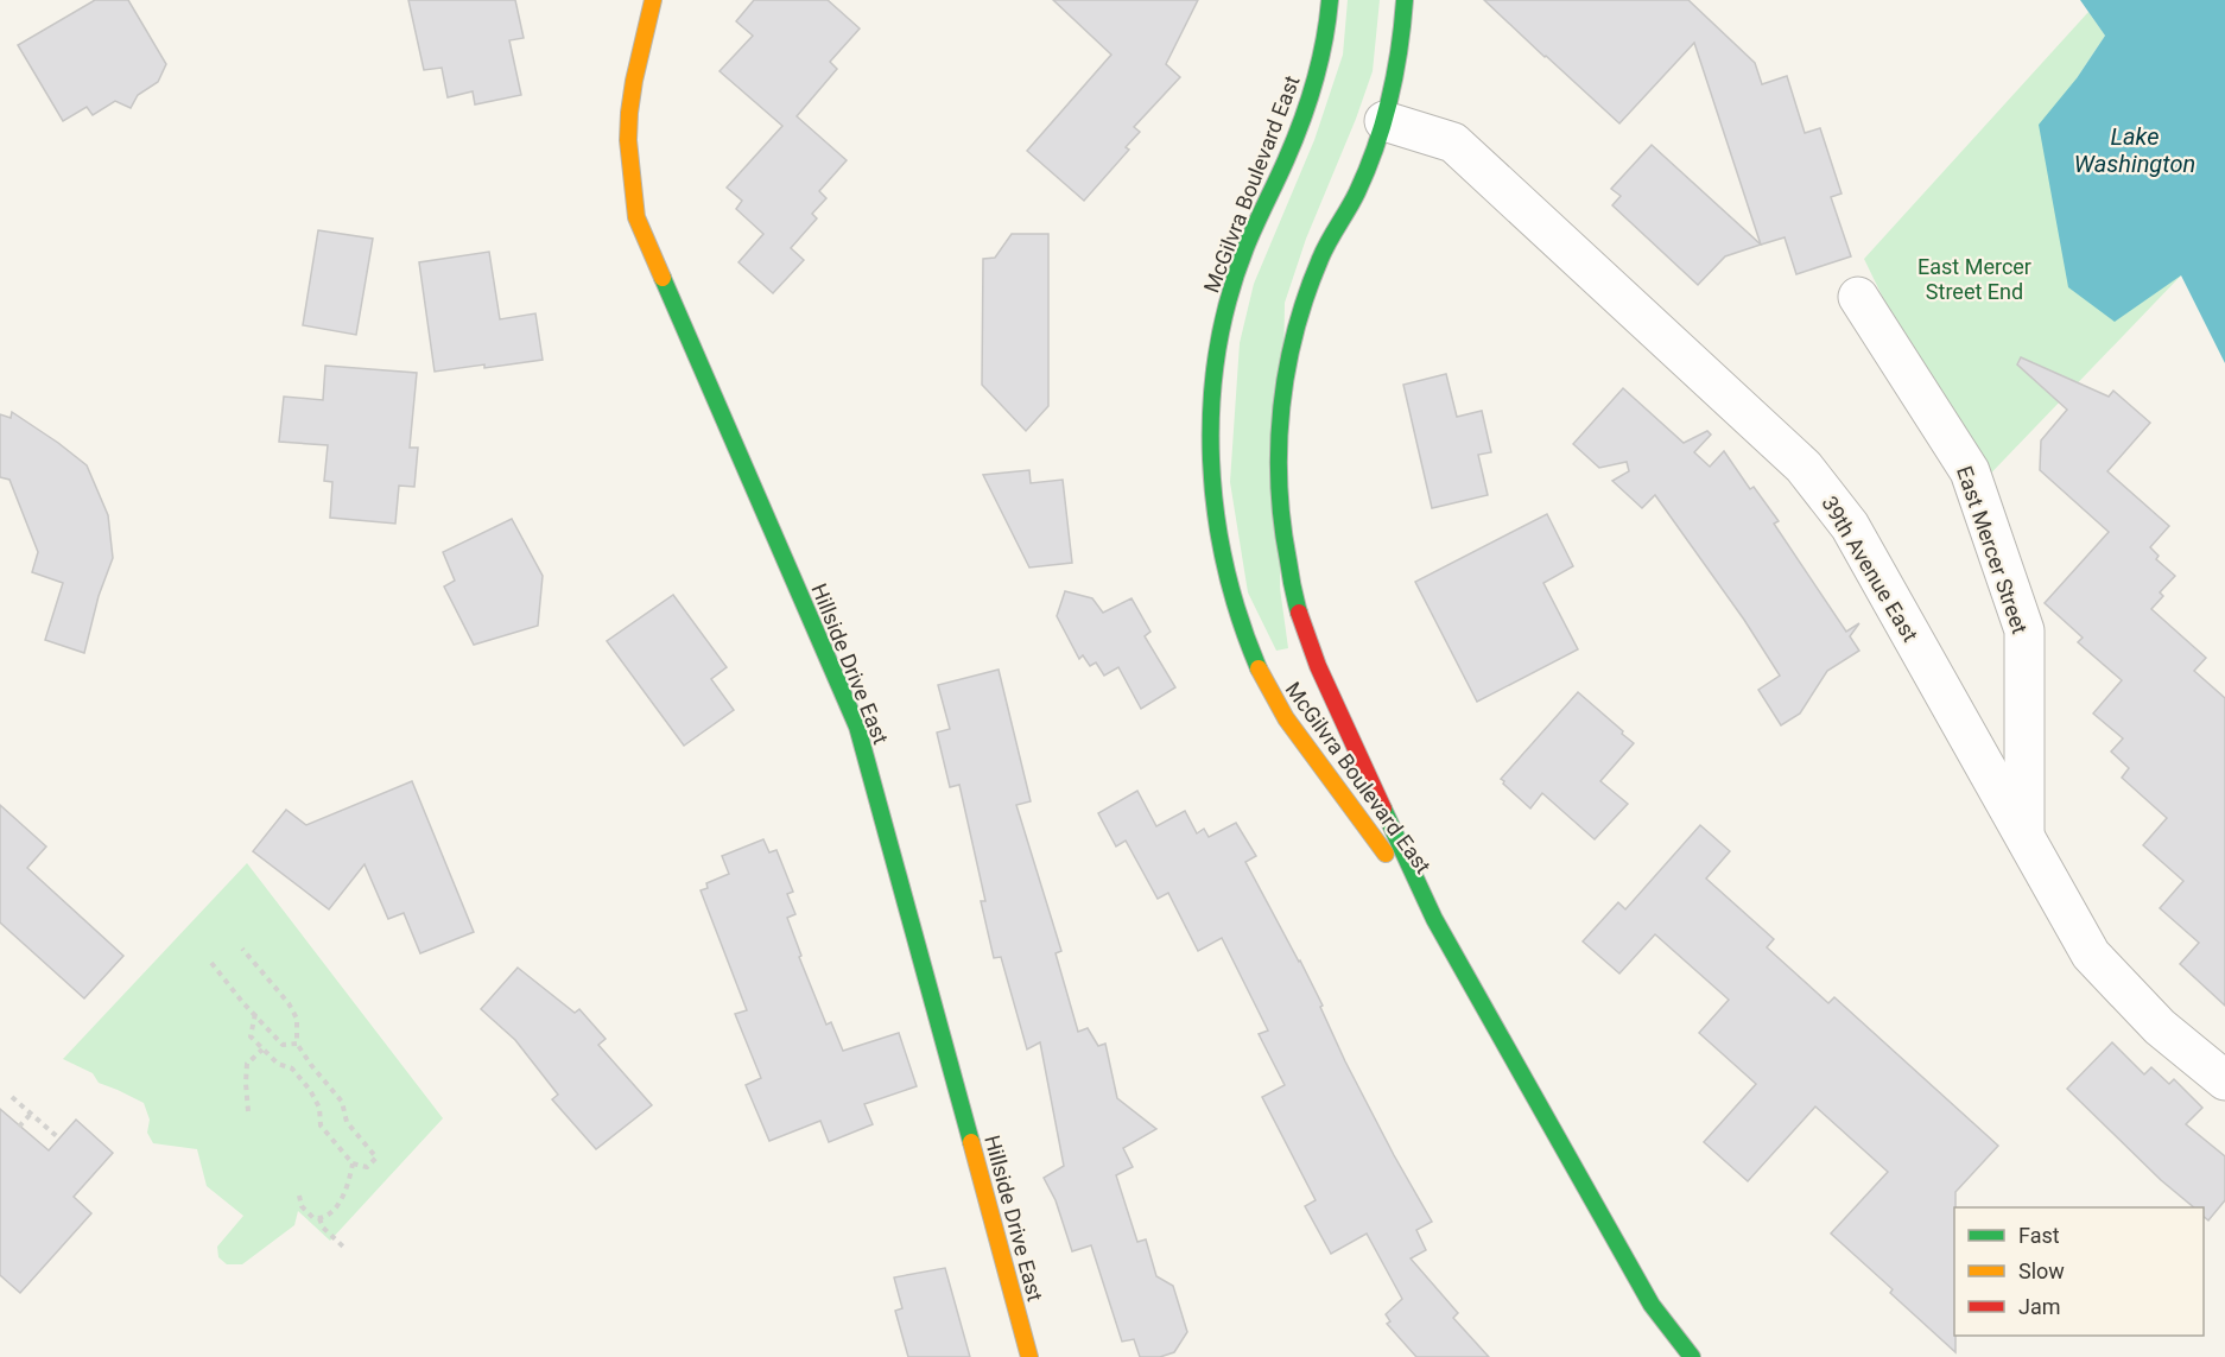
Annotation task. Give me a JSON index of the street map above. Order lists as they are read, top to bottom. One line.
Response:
{"streets":{"street":["McGilvra Boulevard East","East Mercer Street","39th Avenue East","Hillside Drive East"]},"crossings":[["McGilvra Boulevard East","39th Avenue East"],["East Mercer Street","39th Avenue East"]],"water":["Lake Washington"],"parks":["East Mercer Street End"],"legend":["Fast","Slow","Jam"]}
